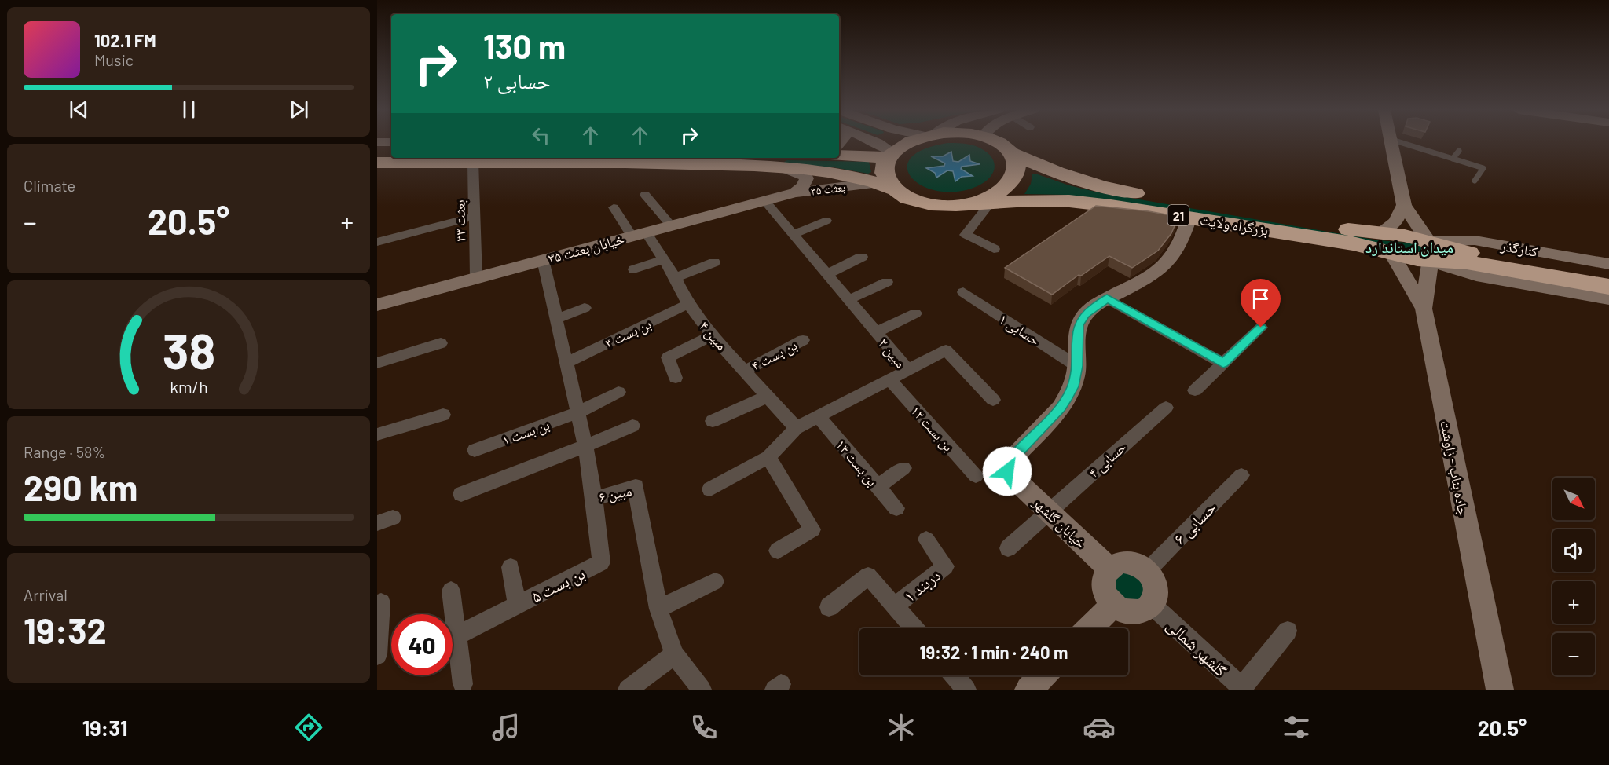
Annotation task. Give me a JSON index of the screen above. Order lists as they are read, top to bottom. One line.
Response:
{"streets":{"highway":["21","بزرگراه ولایت"],"street":["بعثت ۳۵","بعثت ۳۳","خیابان بعثت ۳۵","کنارگذر","حسابی ۱","بن بست ۳","مبین ۴","مبین ۲","بن بست ۴","بن بست ۱۲","بن بست ۱","حسابی ۴","بن بست ۱۴","جاده بناب - زاوشت","مبین ۶","خیابان گلشهر","حسابی ۶","بن بست ۵","دربند ۱","گلشهر شمالی"]},"crossings":[["بعثت ۳۵","21"],["بعثت ۳۵","خیابان بعثت ۳۵"],["21","بعثت ۳۳"],["21","بزرگراه ولایت"],["21","کنارگذر"],["21","جاده بناب - زاوشت"],["بعثت ۳۳","خیابان بعثت ۳۵"],["بزرگراه ولایت","جاده بناب - زاوشت"],["بزرگراه ولایت","خیابان گلشهر"],["خیابان بعثت ۳۵","مبین ۴"],["خیابان بعثت ۳۵","مبین ۲"],["خیابان بعثت ۳۵","مبین ۶"],["حسابی ۱","خیابان گلشهر"],["بن بست ۳","مبین ۴"],["بن بست ۳","مبین ۶"],["مبین ۴","مبین ۲"],["مبین ۴","بن بست ۴"],["مبین ۲","بن بست ۱۲"],["مبین ۲","بن بست ۱۴"],["بن بست ۱","مبین ۶"],["حسابی ۴","خیابان گلشهر"],["مبین ۶","بن بست ۵"],["خیابان گلشهر","حسابی ۶"],["خیابان گلشهر","گلشهر شمالی"],["حسابی ۶","گلشهر شمالی"]],"districts":["میدان استاندارد"],"north":"bottom right","page":{"turn":["130 m","حسابی ۲"],"song":["102.1 FM","Music"],"tile":["Climate",["Range · 58%","290 km"],["Arrival","19:32"]],"heat":["−","20.5°","+"],"map_buttons":["+","−"],"limit":"40","trip":"19:32 · 1 min · 240 m","tabs":["19:31","20.5°"],"gauge":["38","km/h"]}}
